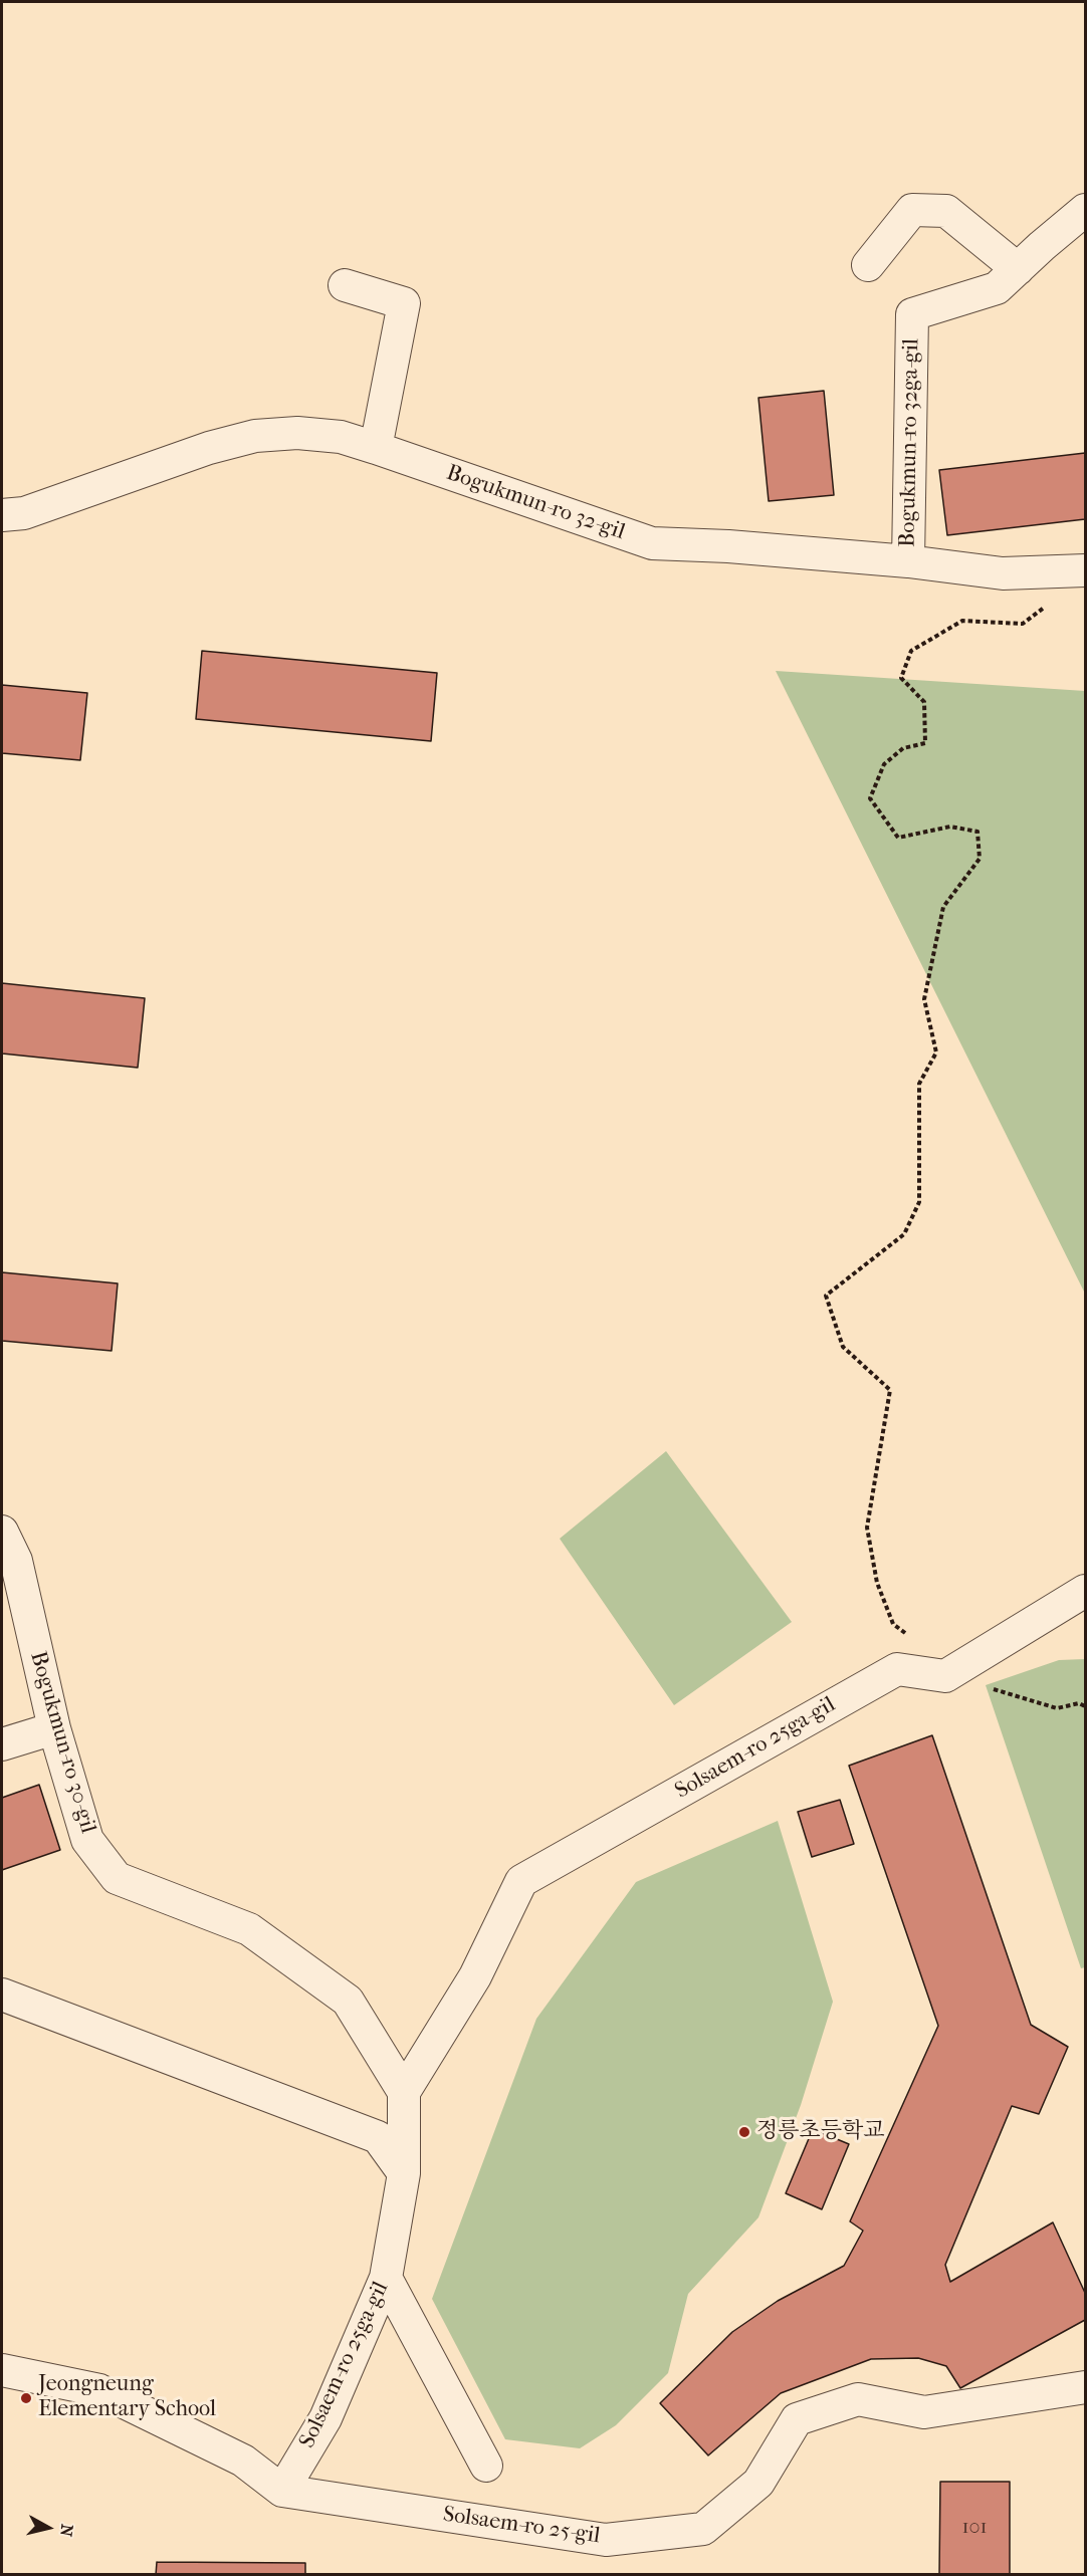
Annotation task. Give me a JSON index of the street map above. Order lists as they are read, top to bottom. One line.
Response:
{"streets":{"street":["Bogukmun-ro 32ga-gil","Bogukmun-ro 32-gil","Bogukmun-ro 30-gil","Solsaem-ro 25ga-gil","Solsaem-ro 25-gil"]},"crossings":[["Bogukmun-ro 32ga-gil","Bogukmun-ro 32-gil"],["Bogukmun-ro 30-gil","Solsaem-ro 25ga-gil"],["Solsaem-ro 25ga-gil","Solsaem-ro 25-gil"]],"places":["정릉초등학교","Jeongneung Elementary School"],"house_numbers":["101"],"north":"right"}
